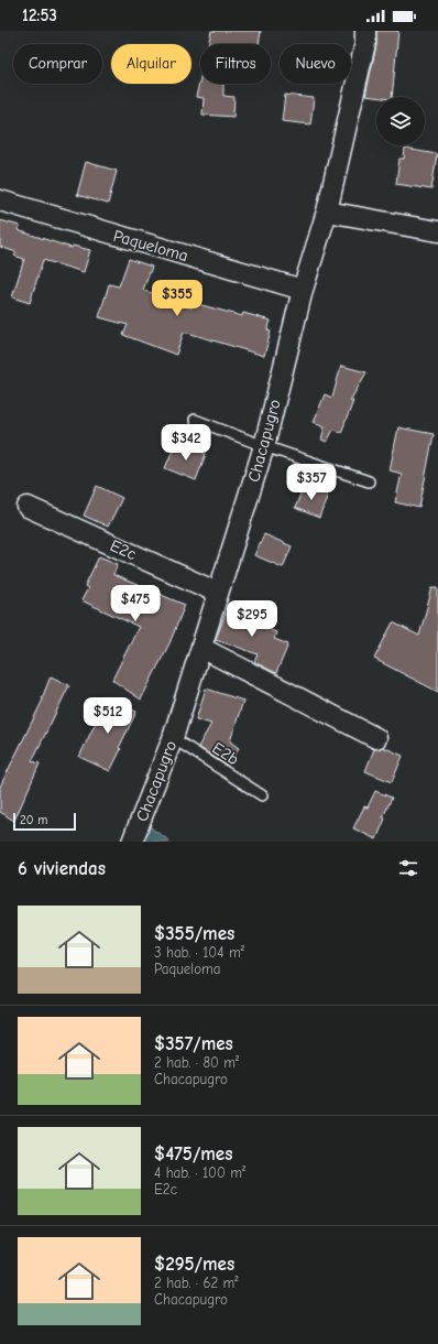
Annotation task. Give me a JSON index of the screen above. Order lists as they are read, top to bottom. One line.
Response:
{"streets":{"street":["Paqueloma","Chacapugro","E2c"],"lane":["E2b"]},"crossings":[["Paqueloma","Chacapugro"],["Chacapugro","E2c"],["Chacapugro","E2b"]],"scale_bar":"20 m","page":{"status":"12:53","chip":["Comprar","Alquilar","Filtros","Nuevo"],"price":["$355","$342","$357","$475","$295","$512"],"scale":"20 m","heading":"6 viviendas","list":[{"name":"$355/mes","note":"3 hab. · 104 m² · Paqueloma"},{"name":"$357/mes","note":"2 hab. · 80 m² · Chacapugro"},{"name":"$475/mes","note":"4 hab. · 100 m² · E2c"},{"name":"$295/mes","note":"2 hab. · 62 m² · Chacapugro"}]}}
